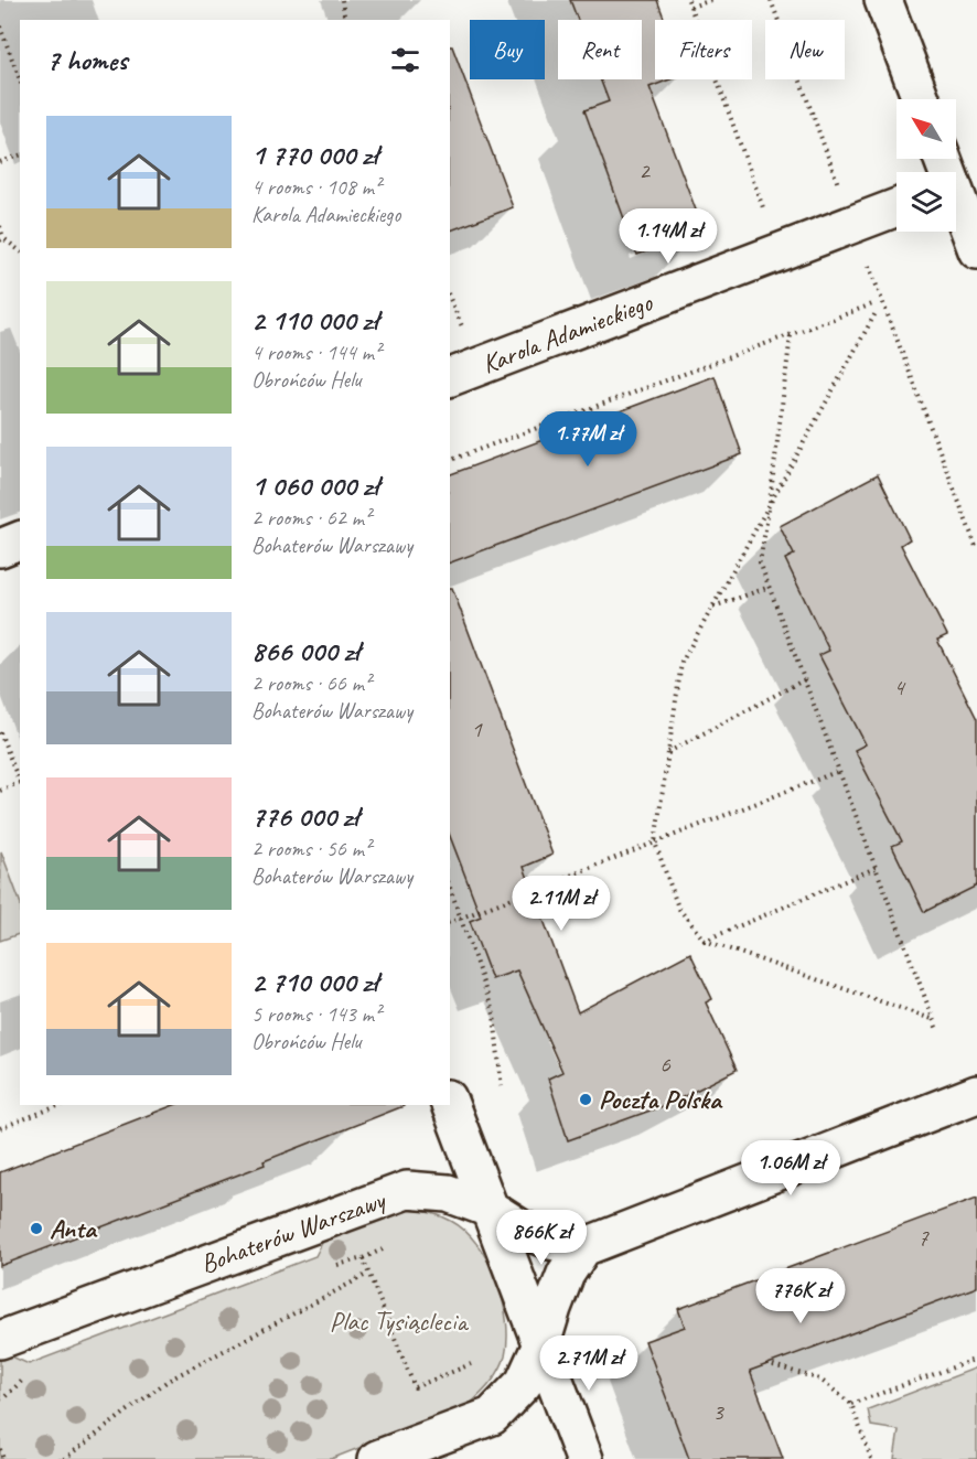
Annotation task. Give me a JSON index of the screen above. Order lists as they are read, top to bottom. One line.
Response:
{"streets":{"street":["Karola Adamieckiego","Bohaterów Warszawy"]},"parks":["Plac Tysiąclecia"],"places":["Poczta Polska","Anta"],"house_numbers":["2","4","1","6","7","3"],"north":"top left","page":{"chip":["Buy","Rent","Filters","New"],"heading":"7 homes","list":[{"name":"1 770 000 zł","note":"4 rooms · 108 m² · Karola Adamieckiego"},{"name":"2 110 000 zł","note":"4 rooms · 144 m² · Obrońców Helu"},{"name":"1 060 000 zł","note":"2 rooms · 62 m² · Bohaterów Warszawy"},{"name":"866 000 zł","note":"2 rooms · 66 m² · Bohaterów Warszawy"},{"name":"776 000 zł","note":"2 rooms · 56 m² · Bohaterów Warszawy"},{"name":"2 710 000 zł","note":"5 rooms · 143 m² · Obrońców Helu"}],"price":["1.14M zł","1.77M zł","2.11M zł","1.06M zł","866K zł","776K zł","2.71M zł"]}}
